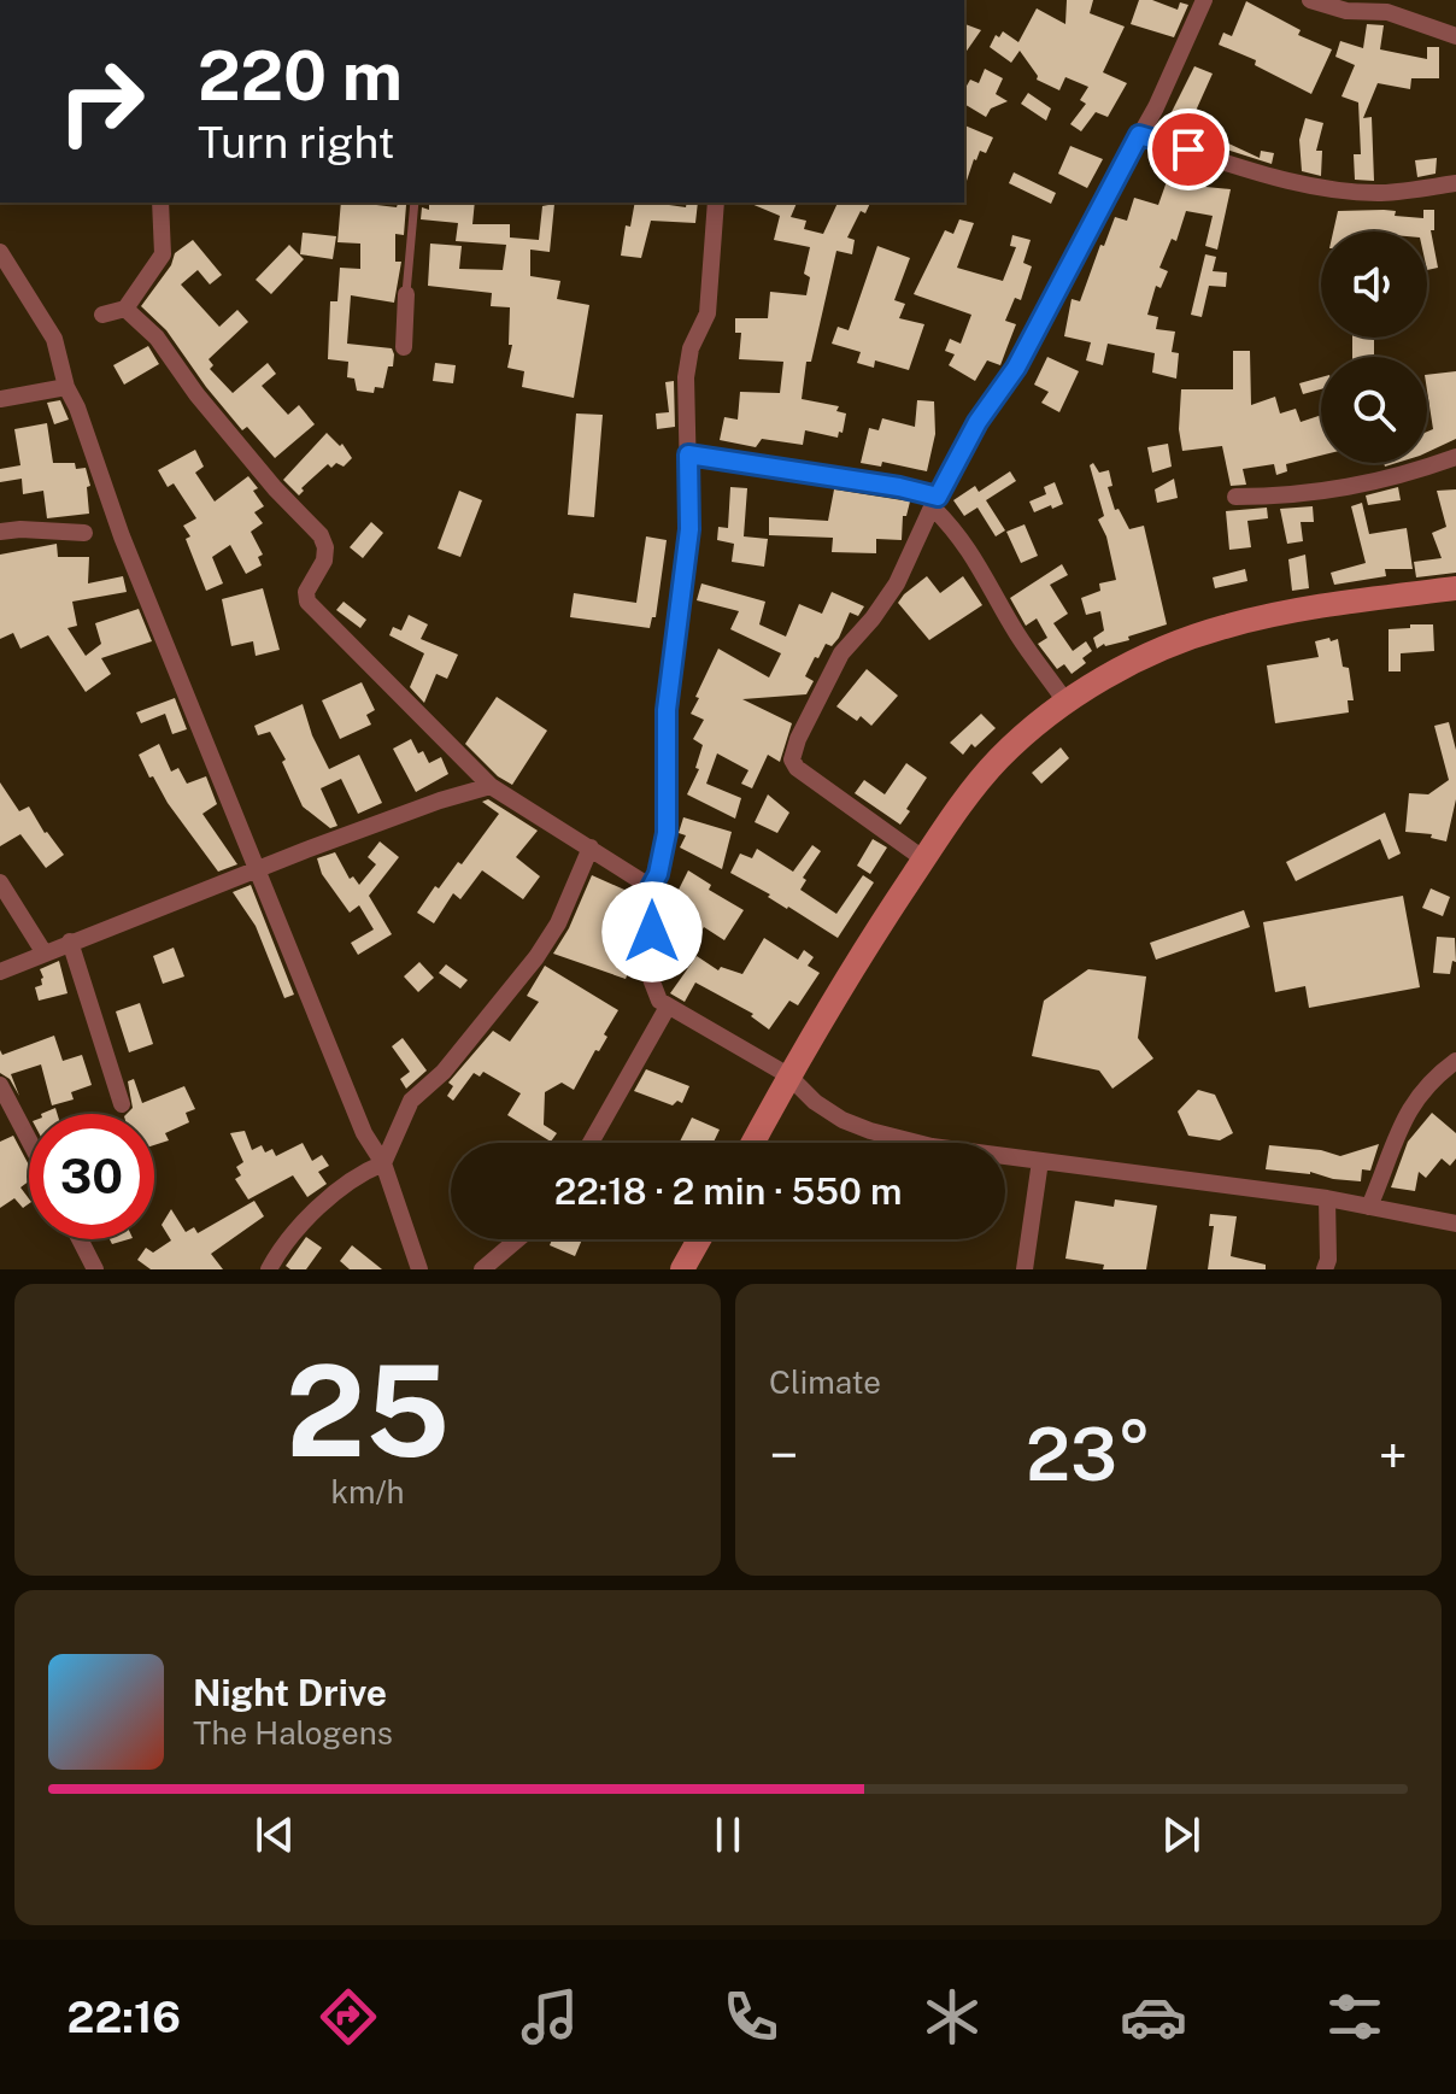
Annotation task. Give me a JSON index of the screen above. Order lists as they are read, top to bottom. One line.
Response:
{"page":{"turn":["220 m","Turn right"],"limit":"30","trip":"22:18 · 2 min · 550 m","tile":[["25","km/h"],"Climate"],"heat":["−","23°","+"],"song":["Night Drive","The Halogens"],"tabs":"22:16"}}
